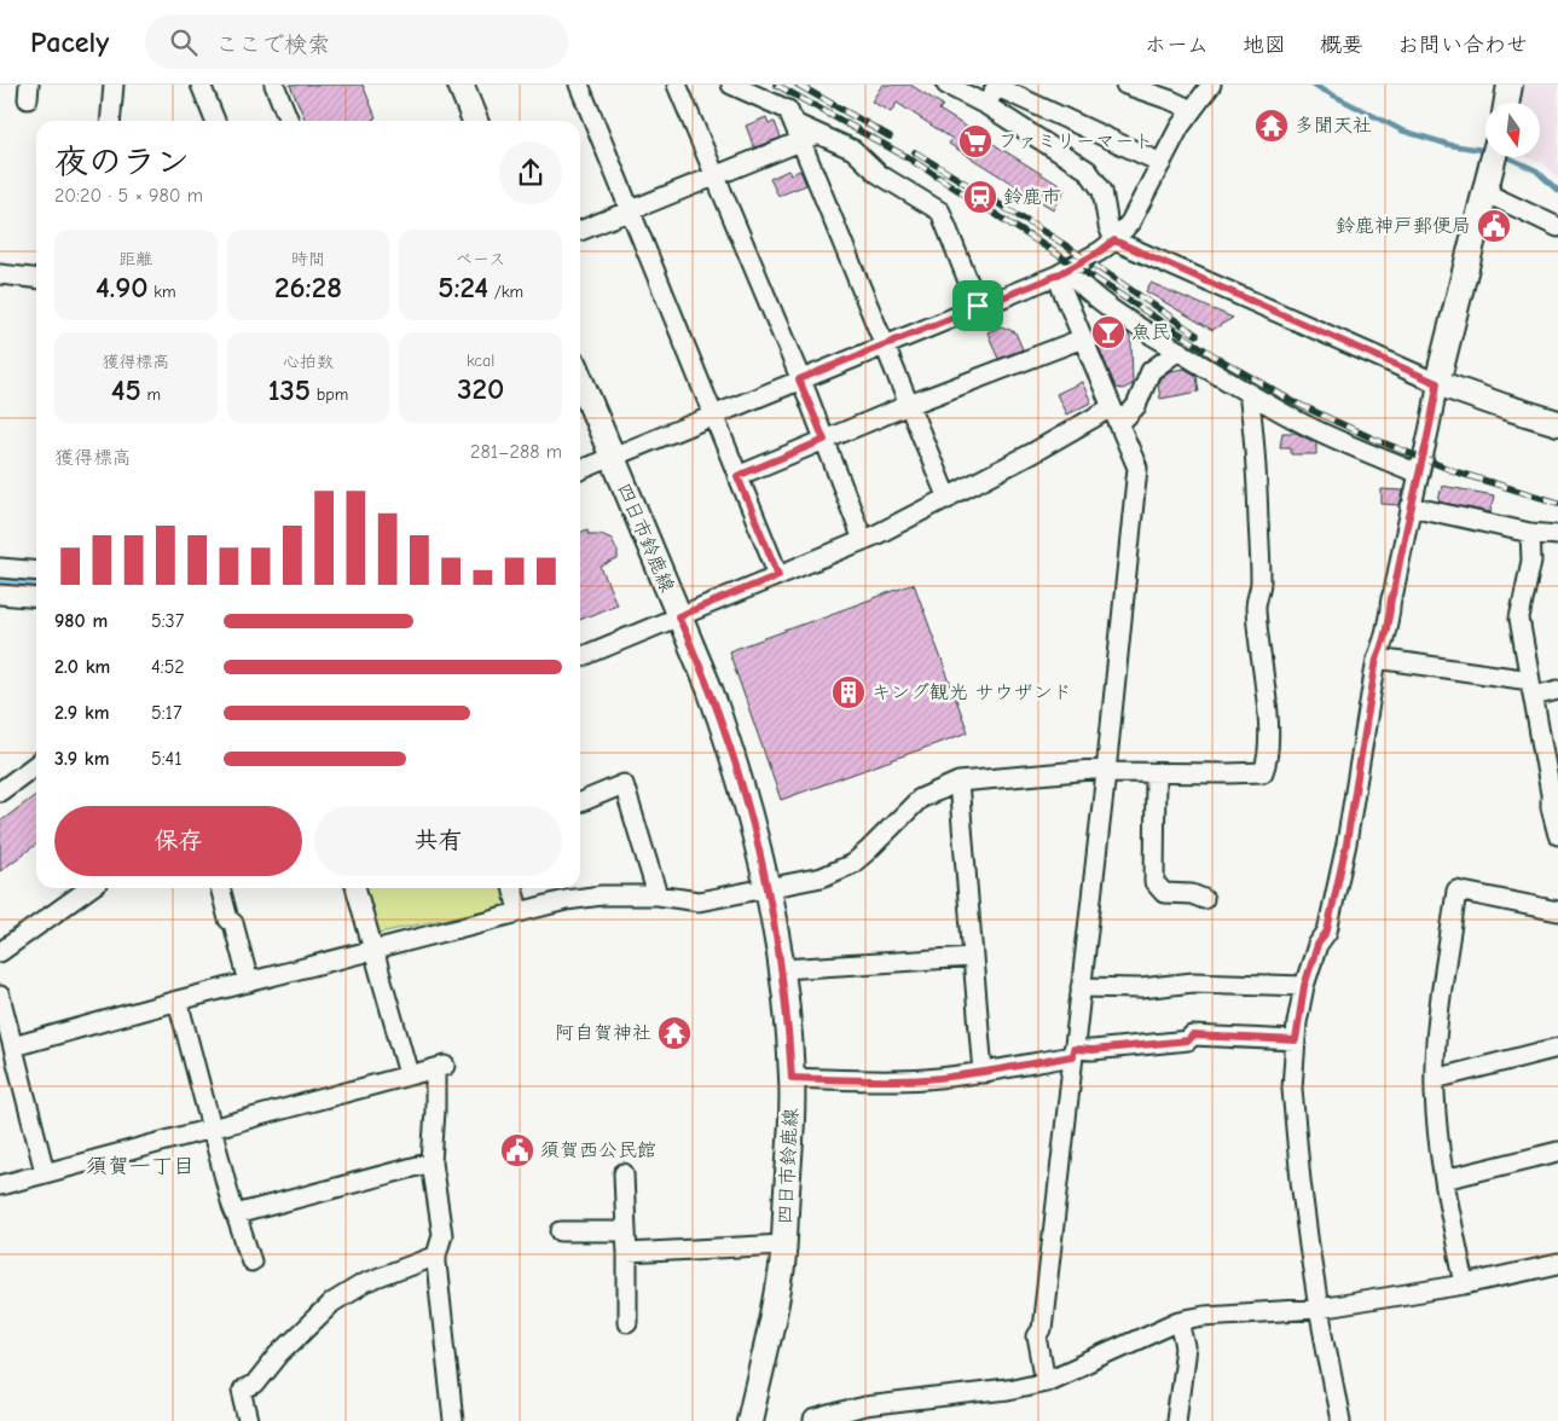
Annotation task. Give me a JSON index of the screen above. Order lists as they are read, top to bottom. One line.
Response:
{"streets":{"main road":["四日市鈴鹿線"]},"districts":["須賀一丁目"],"places":{"temple":["多聞天社","阿自賀神社"],"supermarket":["ファミリーマート"],"station":["鈴鹿市"],"public building":["鈴鹿神戸郵便局","須賀西公民館"],"bar":["魚民"],"building":["キング観光 サウザンド"]},"north":"bottom","page":{"header":"Pacely","search":"ここで検索","nav":["ホーム","地図","概要","お問い合わせ"],"heading":["夜のラン","20:20 · 5 × 980 m"],"stats":[["距離","4.90 km"],["時間","26:28"],["ペース","5:24 /km"],["獲得標高","45 m"],["心拍数","135 bpm"],["kcal","320"]],"chart":["獲得標高","281–288 m"],"list":[{"name":"980 m","note":"5:37"},{"name":"2.0 km","note":"4:52"},{"name":"2.9 km","note":"5:17"},{"name":"3.9 km","note":"5:41"}],"buttons":["保存","共有"]}}
